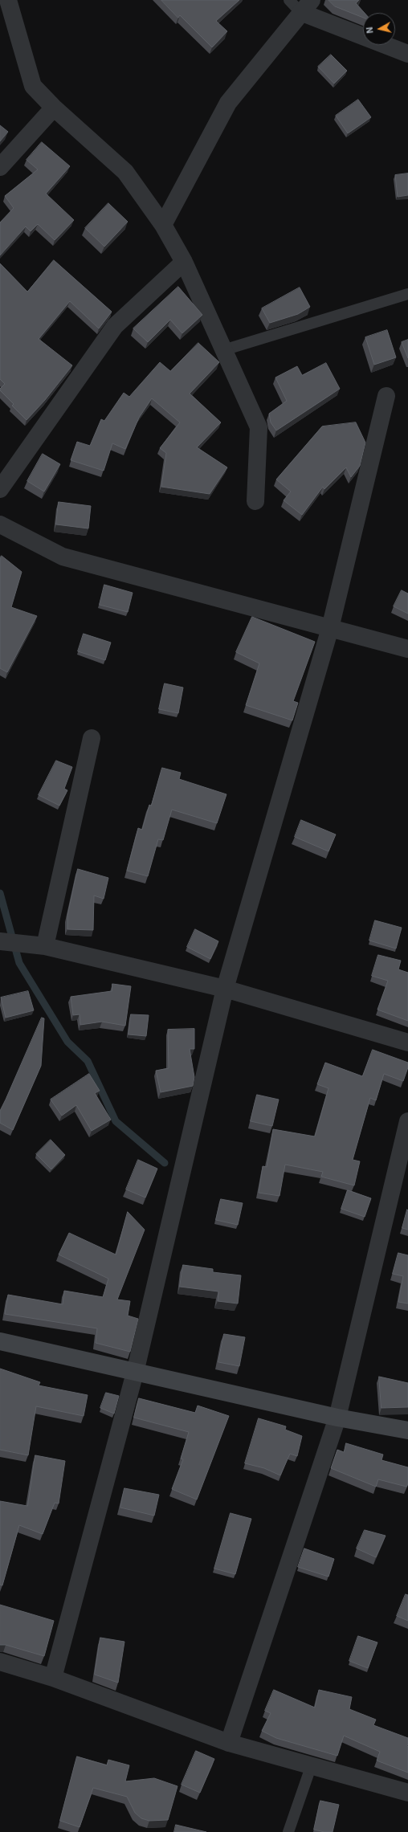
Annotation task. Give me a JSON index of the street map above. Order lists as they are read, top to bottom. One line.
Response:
{"north":"left"}
